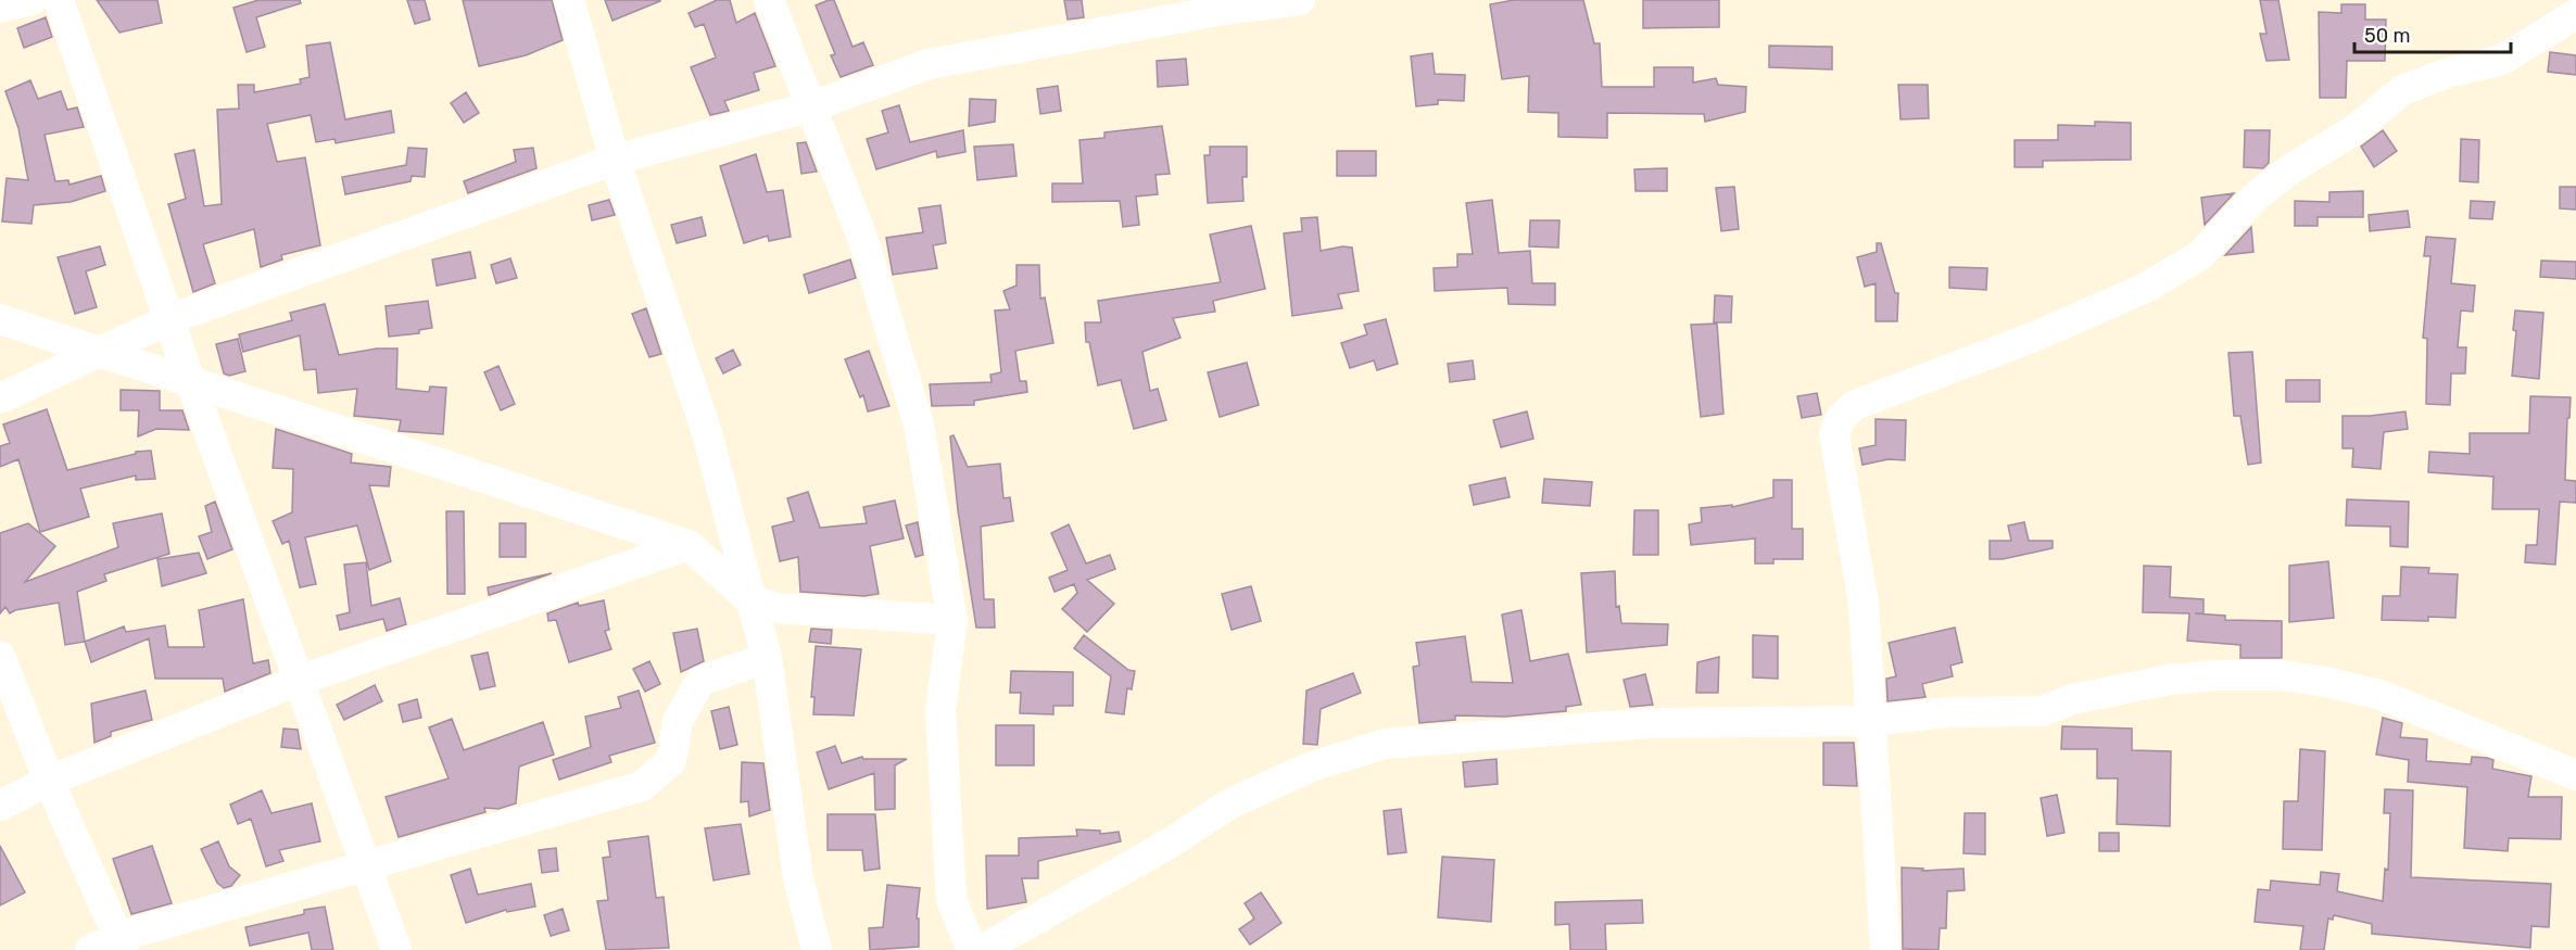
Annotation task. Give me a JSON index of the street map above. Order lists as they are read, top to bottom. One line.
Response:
{"scale_bar":"50 m"}
